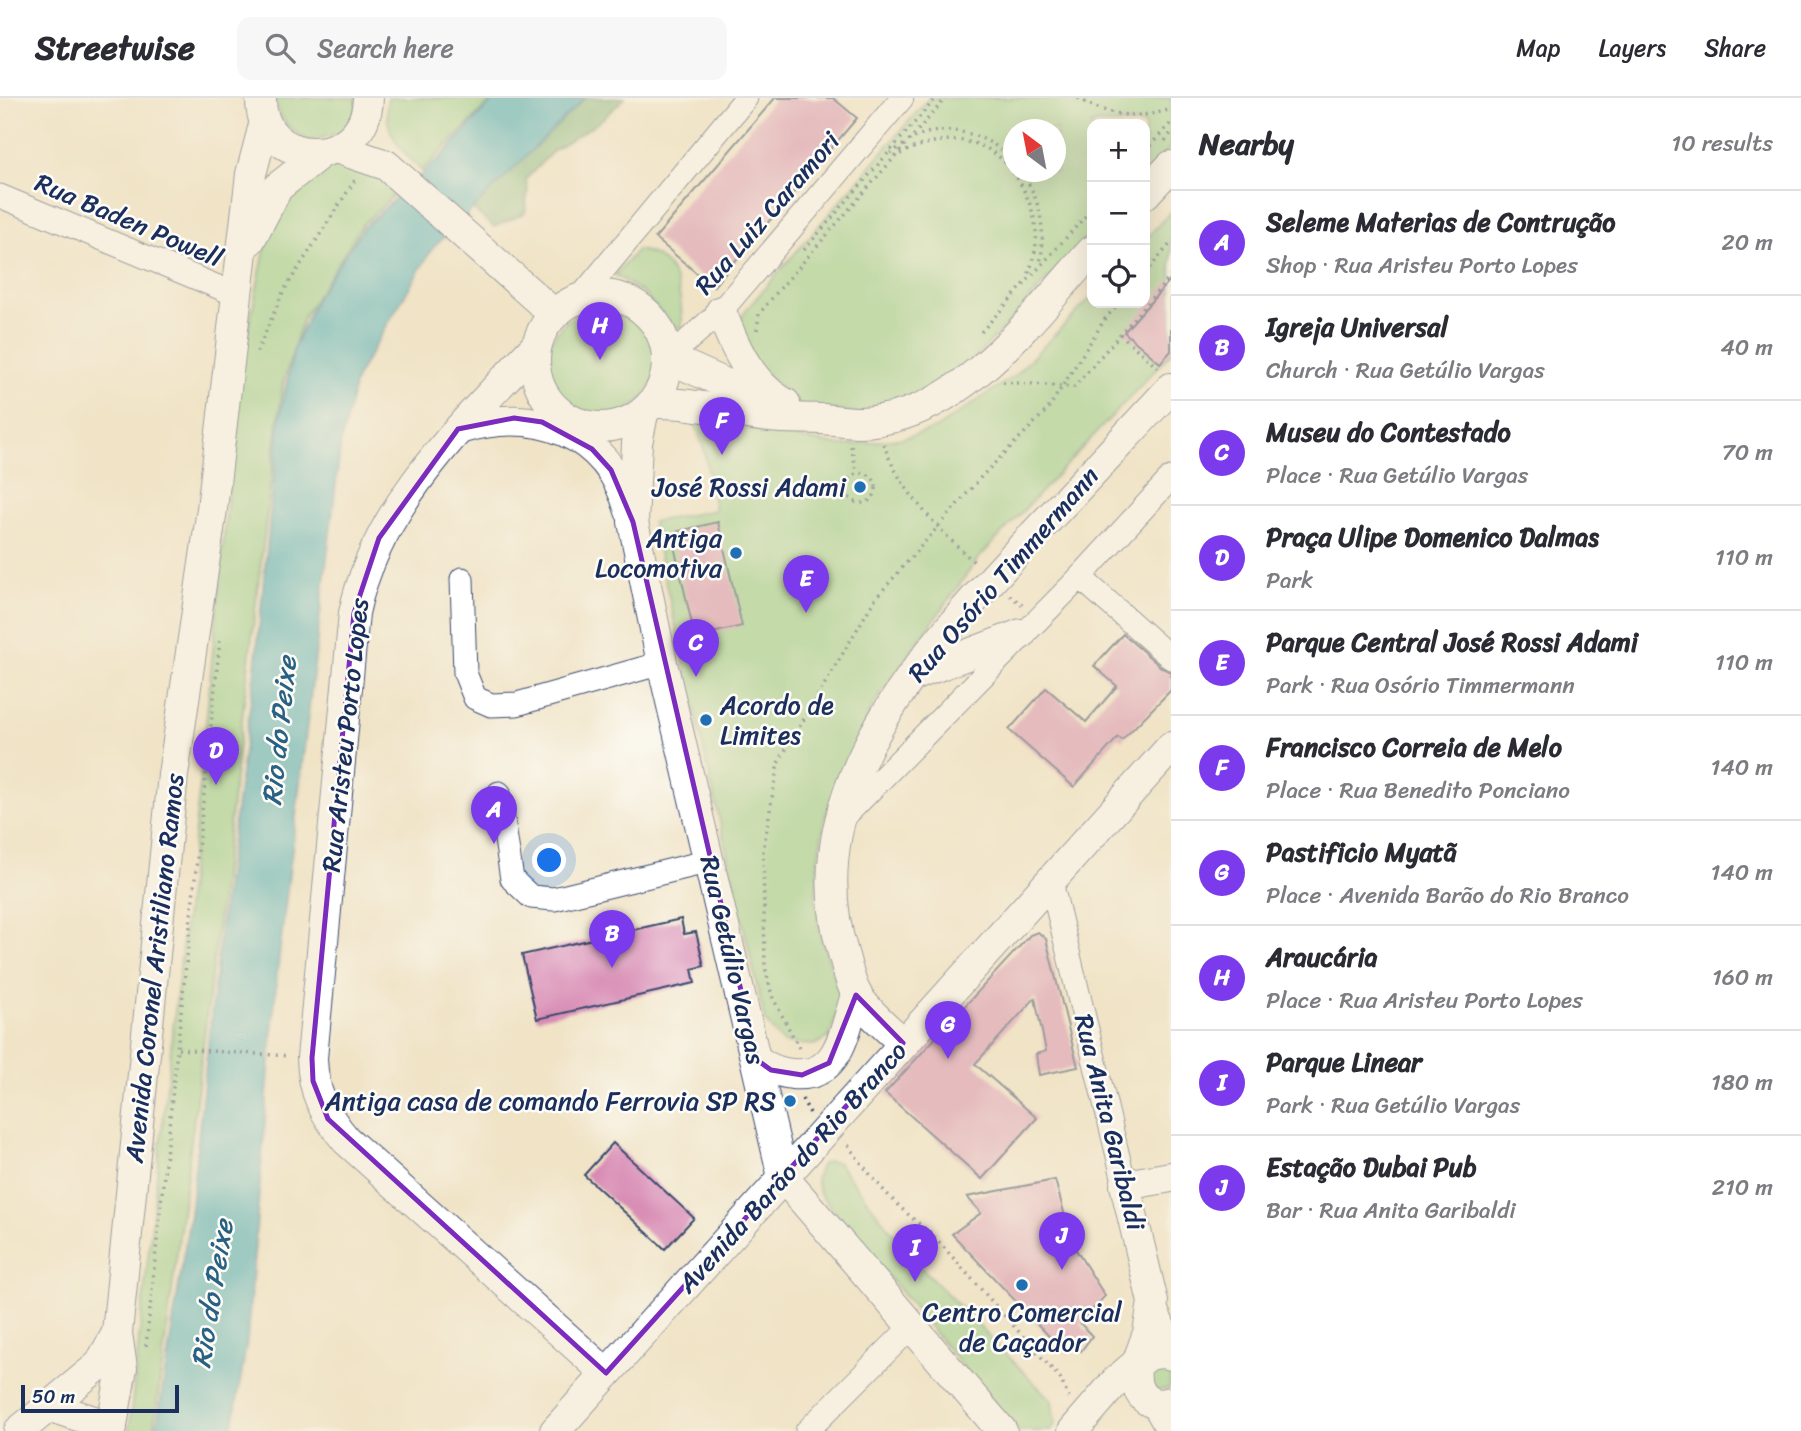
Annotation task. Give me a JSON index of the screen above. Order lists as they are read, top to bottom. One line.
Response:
{"streets":{"main road":["Rua Osório Timmermann","Rua Aristeu Porto Lopes","Rua Getúlio Vargas","Avenida Coronel Aristiliano Ramos","Rua Anita Garibaldi","Avenida Barão do Rio Branco"],"street":["Rua Luiz Caramori","Rua Baden Powell"]},"crossings":[["Rua Luiz Caramori","Rua Aristeu Porto Lopes"],["Rua Luiz Caramori","Rua Getúlio Vargas"],["Rua Baden Powell","Avenida Coronel Aristiliano Ramos"],["Rua Osório Timmermann","Avenida Barão do Rio Branco"],["Rua Aristeu Porto Lopes","Rua Getúlio Vargas"],["Rua Aristeu Porto Lopes","Avenida Barão do Rio Branco"],["Rua Getúlio Vargas","Avenida Barão do Rio Branco"],["Rua Anita Garibaldi","Avenida Barão do Rio Branco"]],"water":["Rio do Peixe"],"places":["José Rossi Adami","Antiga Locomotiva","Acordo de Limites","Antiga casa de comando Ferrovia SP RS","Centro Comercial de Caçador"],"scale_bar":"50 m","north":"top left","page":{"header":"Streetwise","search":"Search here","nav":["Map","Layers","Share"],"heading":["Nearby","10 results"],"map_buttons":["+","−"],"list":[{"mark":"A","name":"Seleme Materias de Contrução","note":"Shop · Rua Aristeu Porto Lopes","value":"20 m"},{"mark":"B","name":"Igreja Universal","note":"Church · Rua Getúlio Vargas","value":"40 m"},{"mark":"C","name":"Museu do Contestado","note":"Place · Rua Getúlio Vargas","value":"70 m"},{"mark":"D","name":"Praça Ulipe Domenico Dalmas","note":"Park","value":"110 m"},{"mark":"E","name":"Parque Central José Rossi Adami","note":"Park · Rua Osório Timmermann","value":"110 m"},{"mark":"F","name":"Francisco Correia de Melo","note":"Place · Rua Benedito Ponciano","value":"140 m"},{"mark":"G","name":"Pastificio Myatã","note":"Place · Avenida Barão do Rio Branco","value":"140 m"},{"mark":"H","name":"Araucária","note":"Place · Rua Aristeu Porto Lopes","value":"160 m"},{"mark":"I","name":"Parque Linear","note":"Park · Rua Getúlio Vargas","value":"180 m"},{"mark":"J","name":"Estação Dubai Pub","note":"Bar · Rua Anita Garibaldi","value":"210 m"}],"pins":["H","F","E","C","D","A","B","G","J","I"],"scale":"50 m"}}
